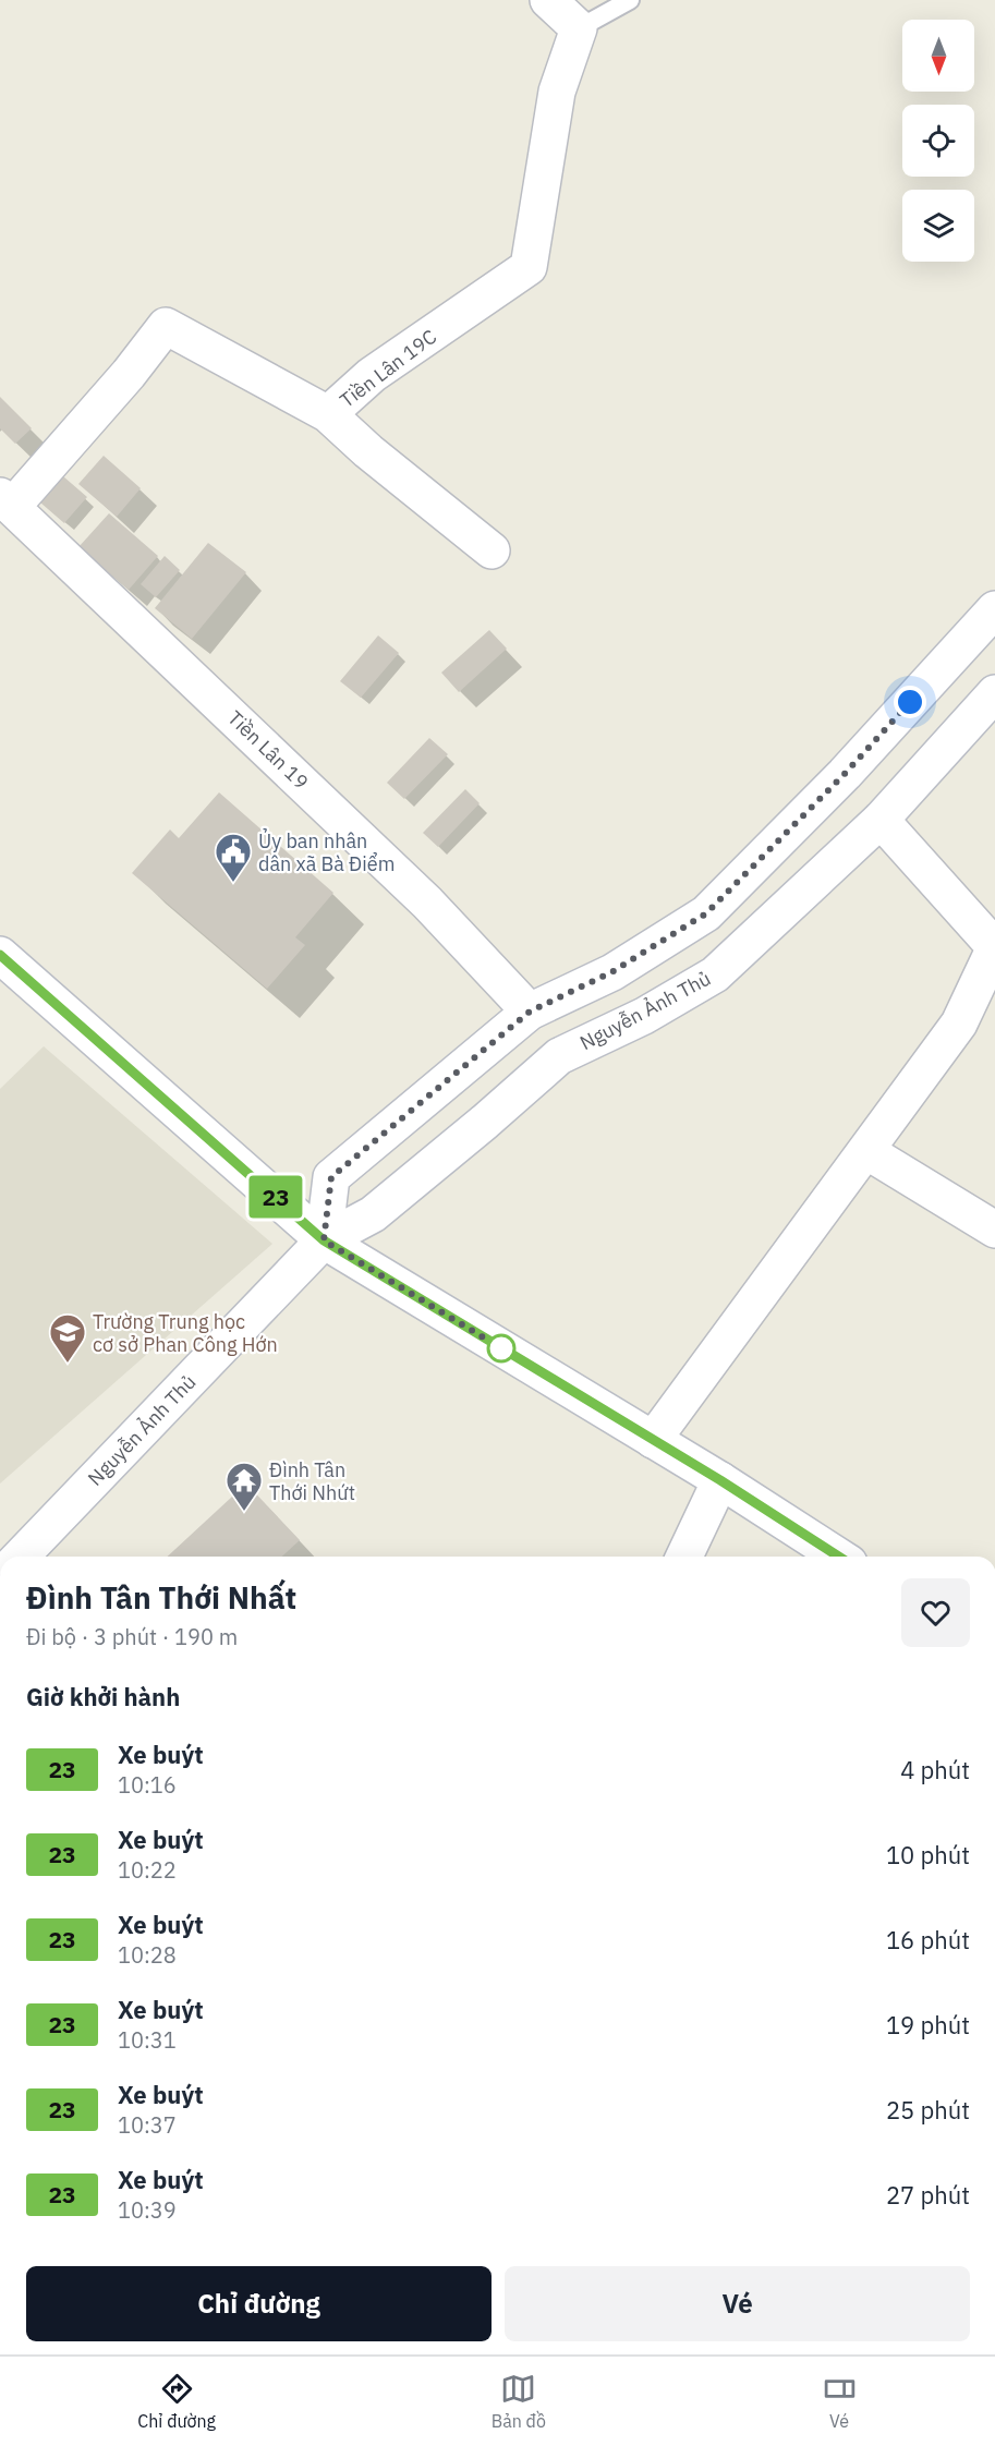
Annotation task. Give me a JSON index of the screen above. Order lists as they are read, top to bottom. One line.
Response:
{"streets":{"main road":["Tiền Lân 19C","Tiền Lân 19","Nguyễn Ảnh Thủ"]},"crossings":[["Tiền Lân 19C","Tiền Lân 19"]],"places":{"public building":["Ủy ban nhân dân xã Bà Điểm"],"school or university":["Trường Trung học cơ sở Phan Công Hớn"],"temple":["Đình Tân Thới Nhứt"]},"lines":["bus line 23"],"north":"bottom","page":{"on_map":"23","heading":[["Đình Tân Thới Nhất","Đi bộ · 3 phút · 190 m"],"Giờ khởi hành"],"list":[{"mark":"23","name":"Xe buýt","note":"10:16","value":"4 phút"},{"mark":"23","name":"Xe buýt","note":"10:22","value":"10 phút"},{"mark":"23","name":"Xe buýt","note":"10:28","value":"16 phút"},{"mark":"23","name":"Xe buýt","note":"10:31","value":"19 phút"},{"mark":"23","name":"Xe buýt","note":"10:37","value":"25 phút"},{"mark":"23","name":"Xe buýt","note":"10:39","value":"27 phút"}],"buttons":["Chỉ đường","Vé"],"tabs":["Chỉ đường","Bản đồ","Vé"]}}
